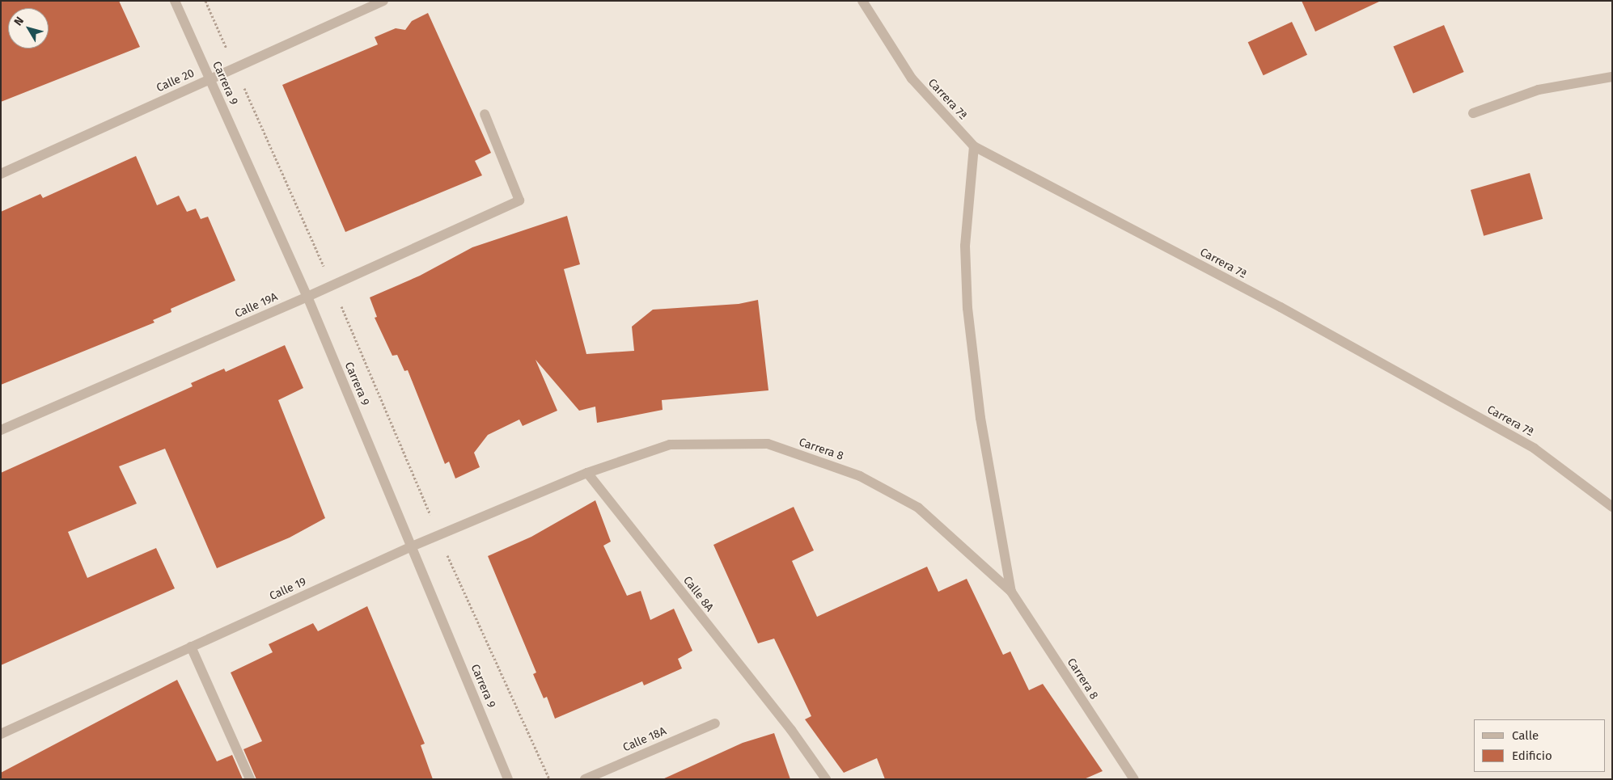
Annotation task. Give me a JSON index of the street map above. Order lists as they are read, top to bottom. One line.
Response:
{"streets":{"street":["Calle 20","Carrera 9","Carrera 7ª","Calle 19A","Carrera 8","Calle 19","Calle 8A","Calle 18A"]},"crossings":[["Calle 20","Carrera 9"],["Carrera 9","Calle 19A"],["Carrera 9","Calle 19"],["Carrera 7ª","Carrera 8"],["Carrera 8","Calle 19"],["Carrera 8","Calle 8A"],["Calle 19","Calle 8A"]],"legend":["Calle","Edificio"],"north":"top left"}
